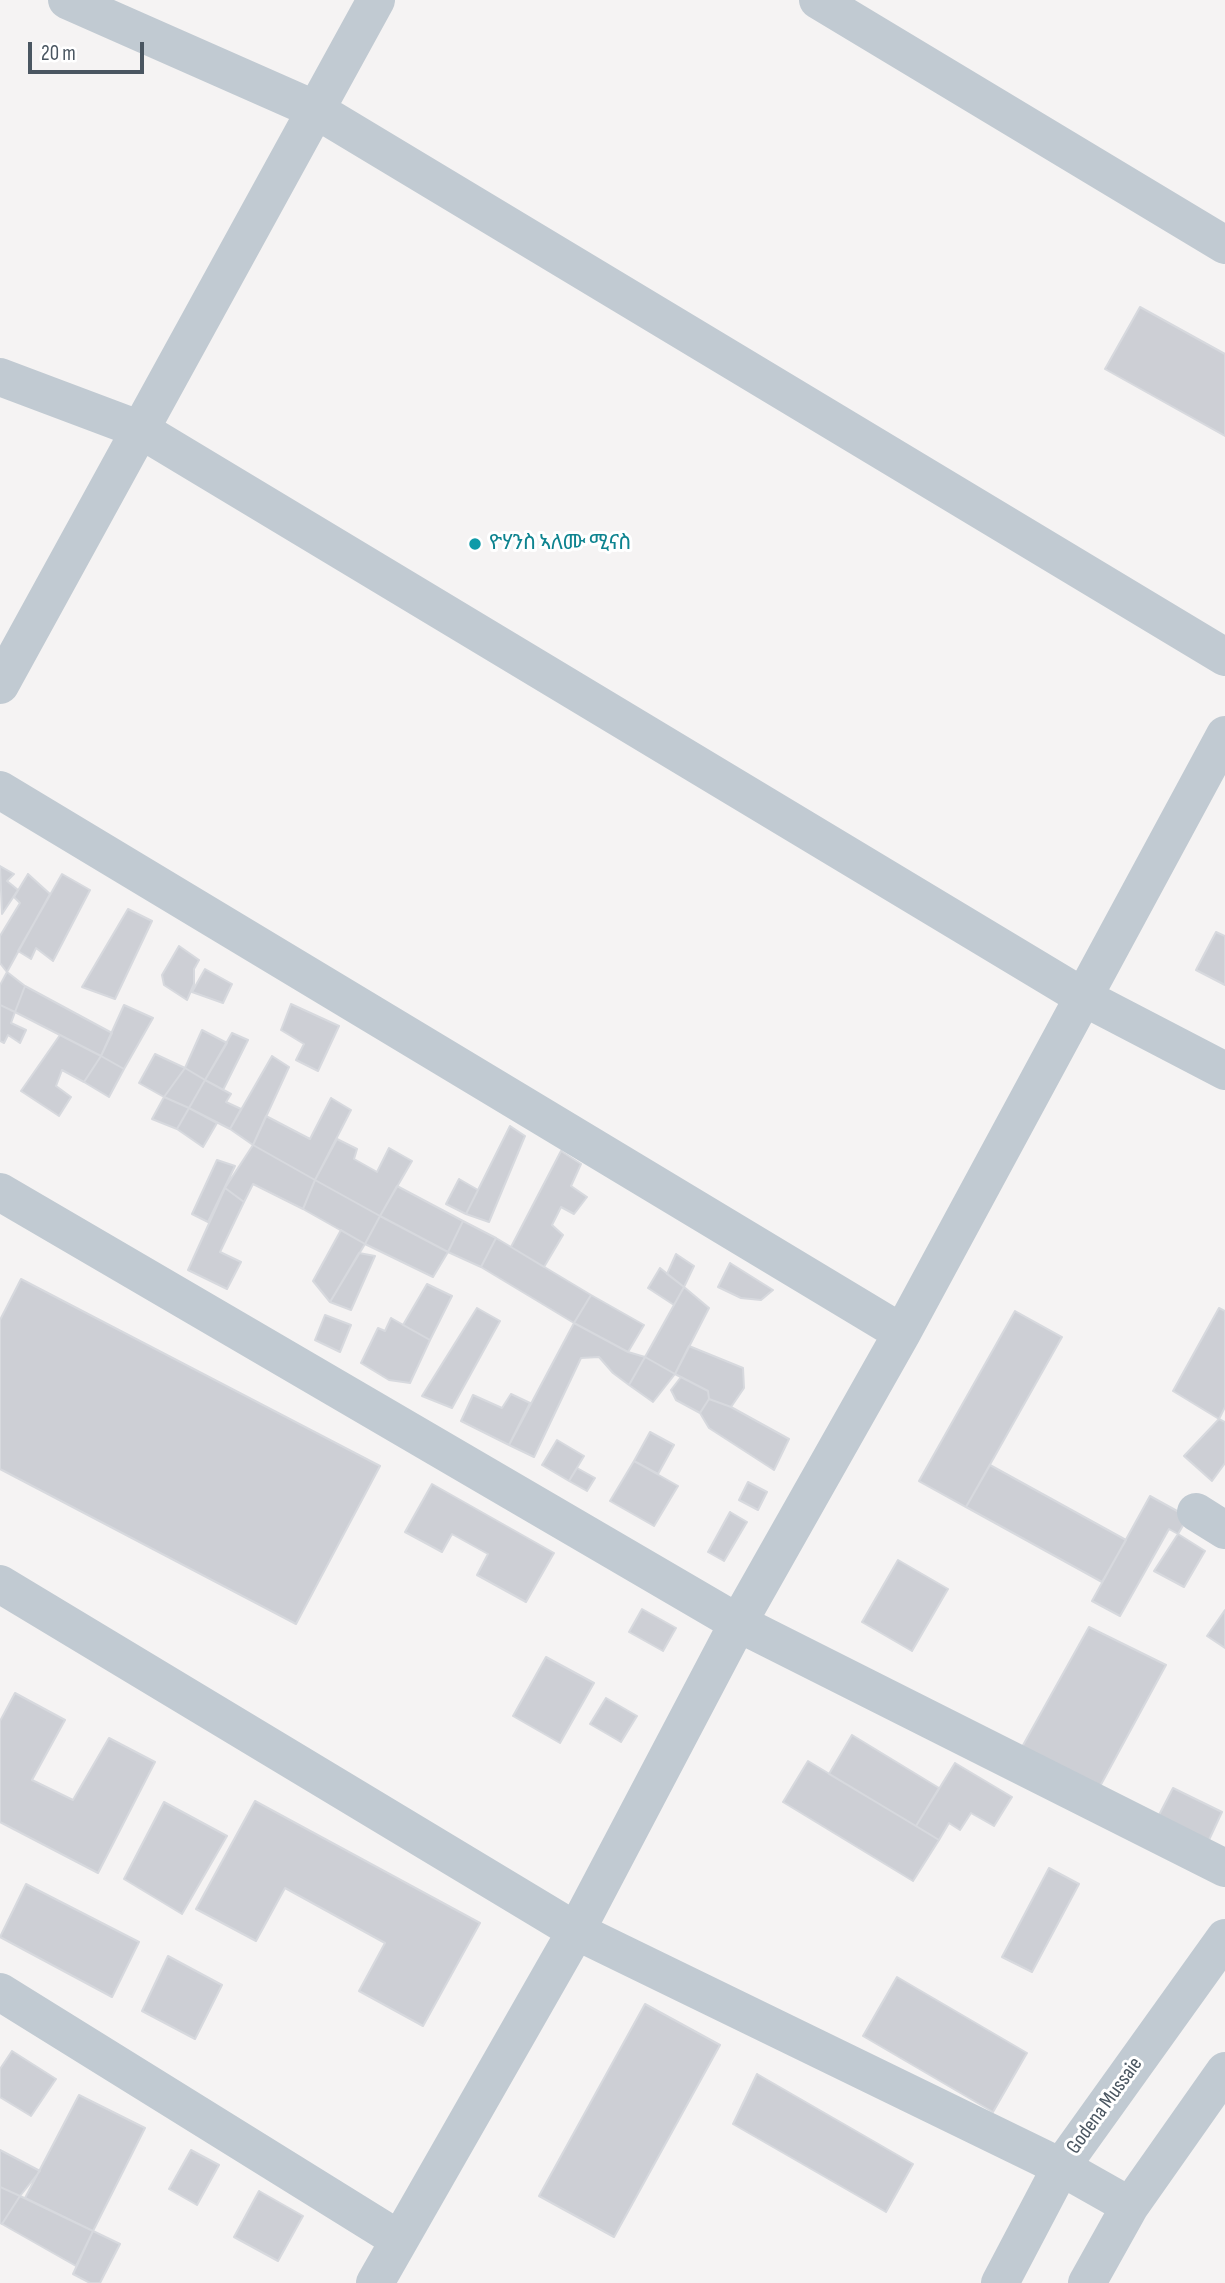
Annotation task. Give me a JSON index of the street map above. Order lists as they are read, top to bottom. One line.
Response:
{"streets":{"street":["Godena Mussaie"]},"places":["ዮሃንስ ኣለሙ ሚናስ"],"scale_bar":"20 m"}
